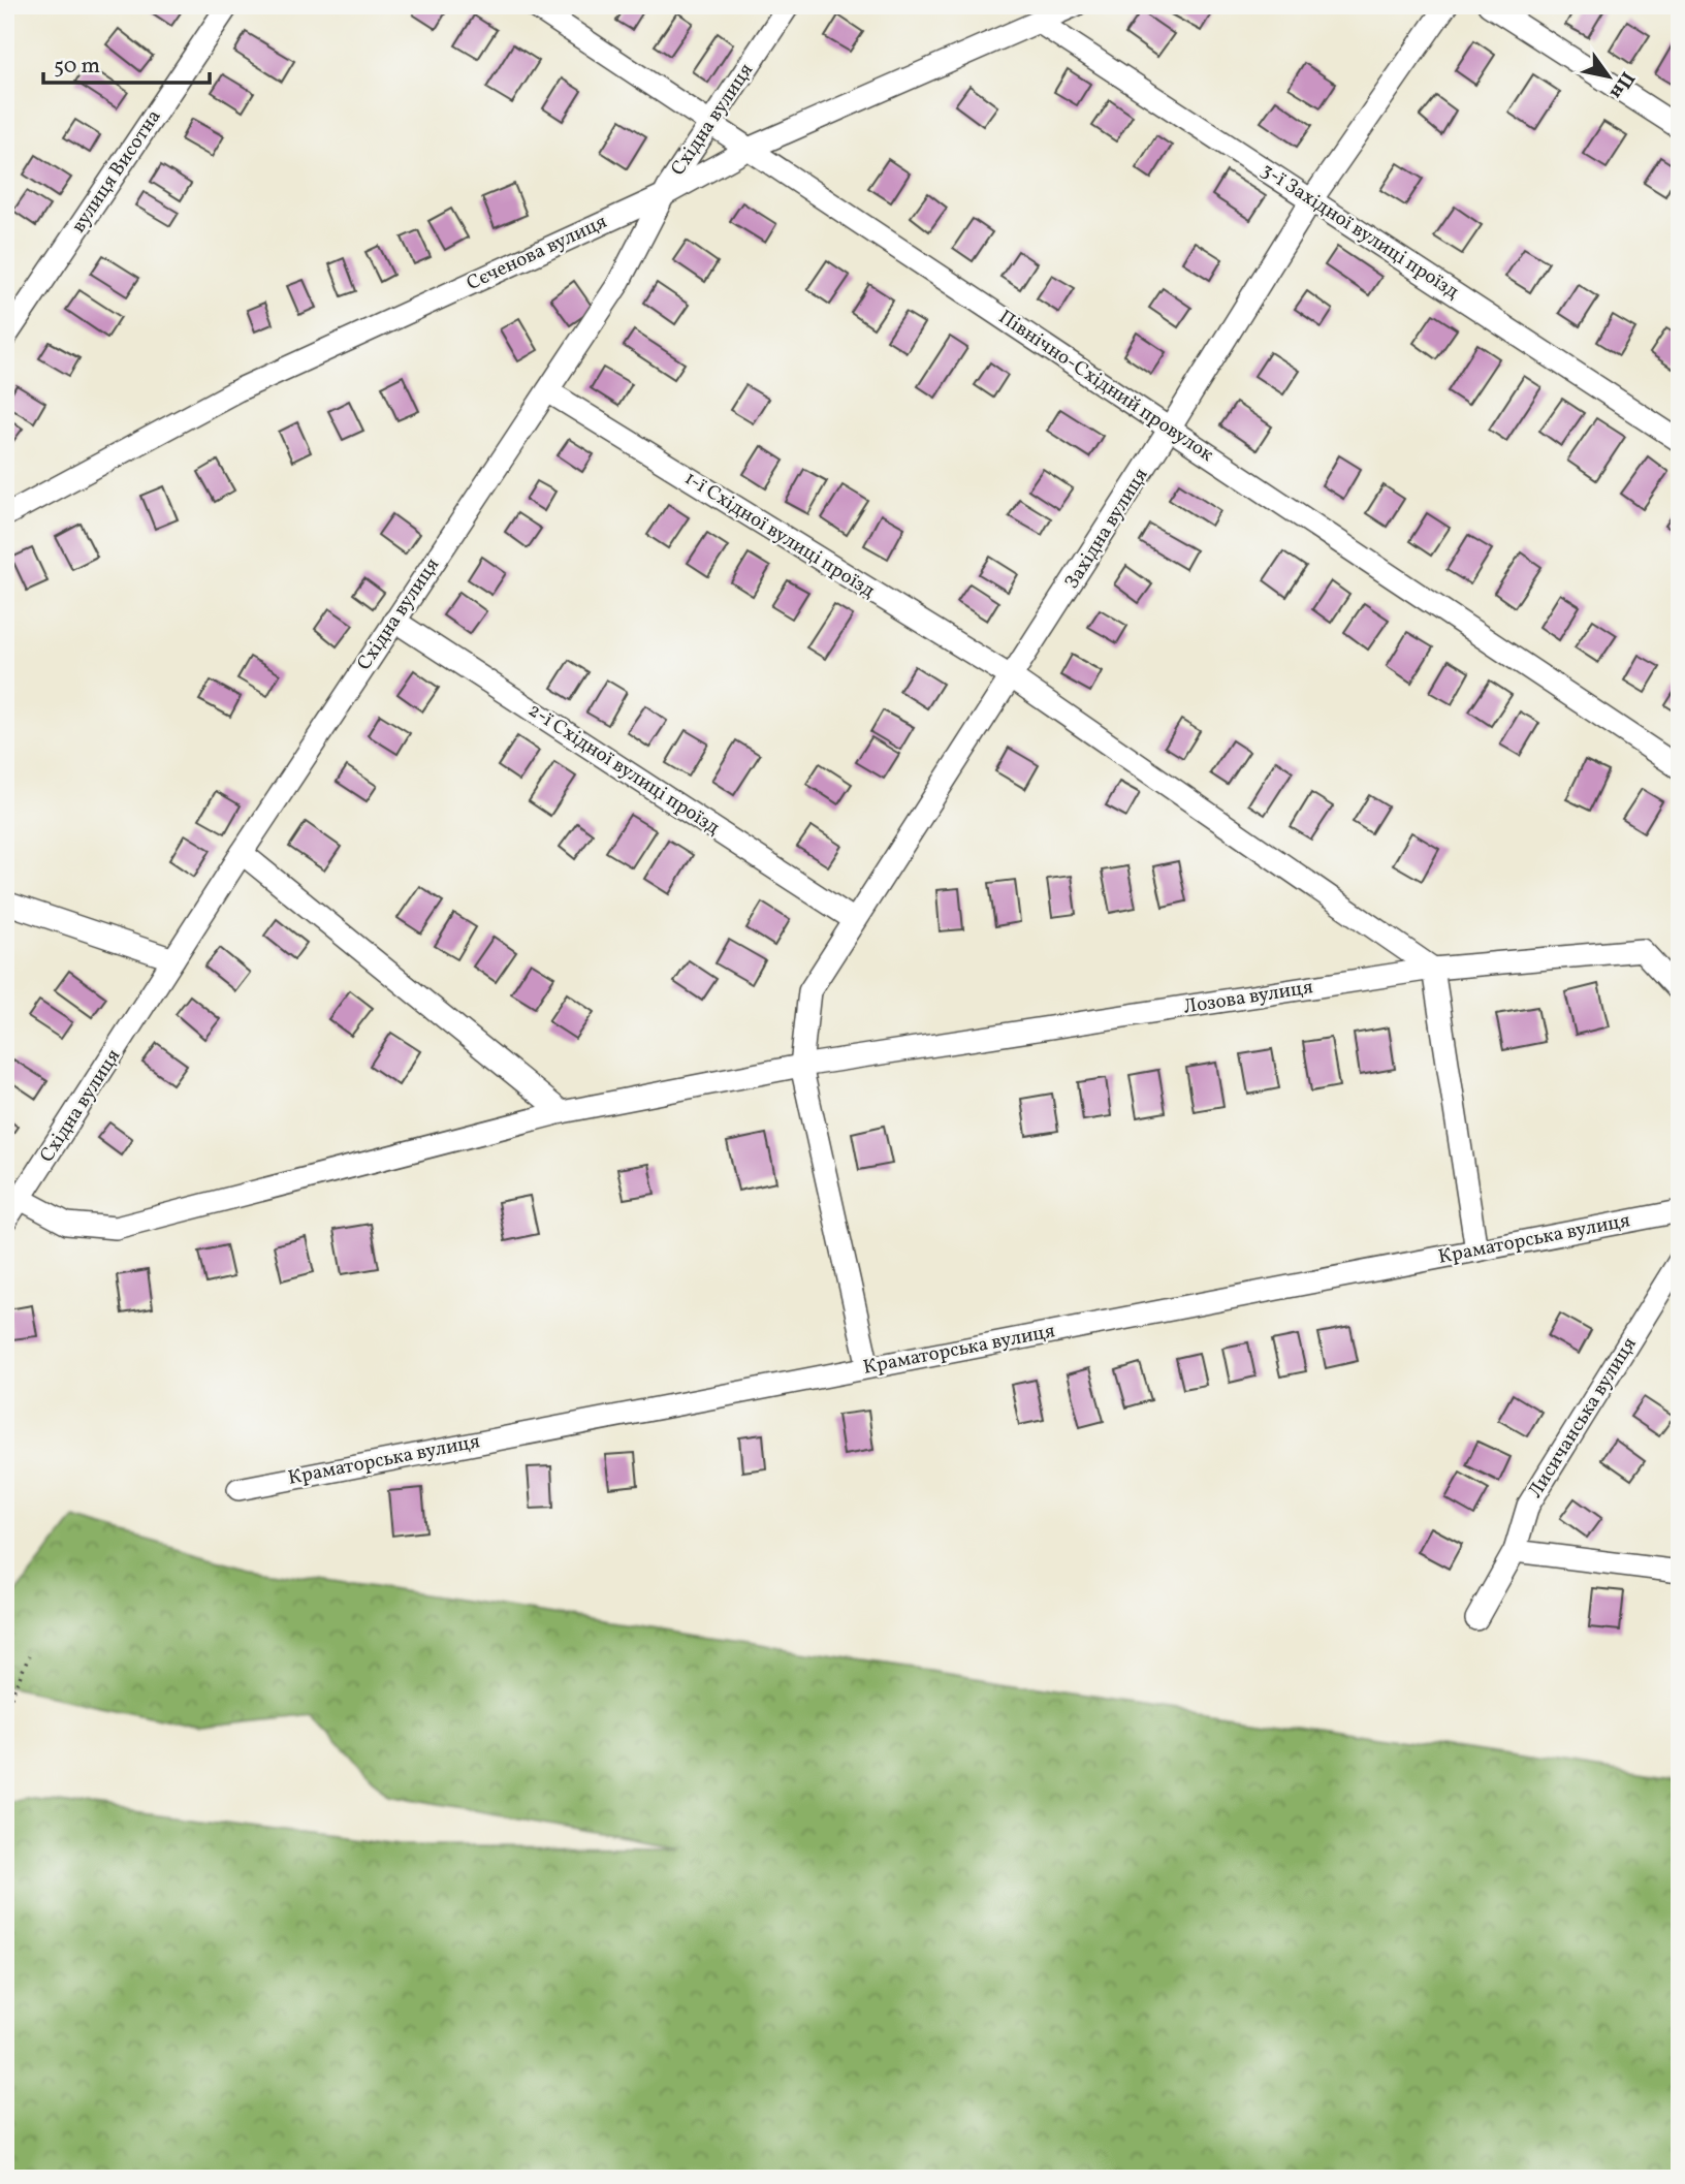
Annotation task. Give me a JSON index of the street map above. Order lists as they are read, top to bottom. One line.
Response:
{"streets":{"street":["Східна вулиця","вулиця Висотна","3-ї Західної вулиці проїзд","Сєченова вулиця","Північно-Східний провулок","Західна вулиця","1-ї Східної вулиці проїзд","2-ї Східної вулиці проїзд","Лозова вулиця","Краматорська вулиця","Лисичанська вулиця"]},"crossings":[["Східна вулиця","Сєченова вулиця"],["Східна вулиця","Північно-Східний провулок"],["Східна вулиця","1-ї Східної вулиці проїзд"],["Східна вулиця","2-ї Східної вулиці проїзд"],["Східна вулиця","Лозова вулиця"],["3-ї Західної вулиці проїзд","Сєченова вулиця"],["3-ї Західної вулиці проїзд","Західна вулиця"],["Сєченова вулиця","Північно-Східний провулок"],["Північно-Східний провулок","Західна вулиця"],["Західна вулиця","1-ї Східної вулиці проїзд"],["Західна вулиця","2-ї Східної вулиці проїзд"],["Західна вулиця","Лозова вулиця"],["Західна вулиця","Краматорська вулиця"],["1-ї Східної вулиці проїзд","Лозова вулиця"]],"scale_bar":"50 m","north":"bottom right"}
